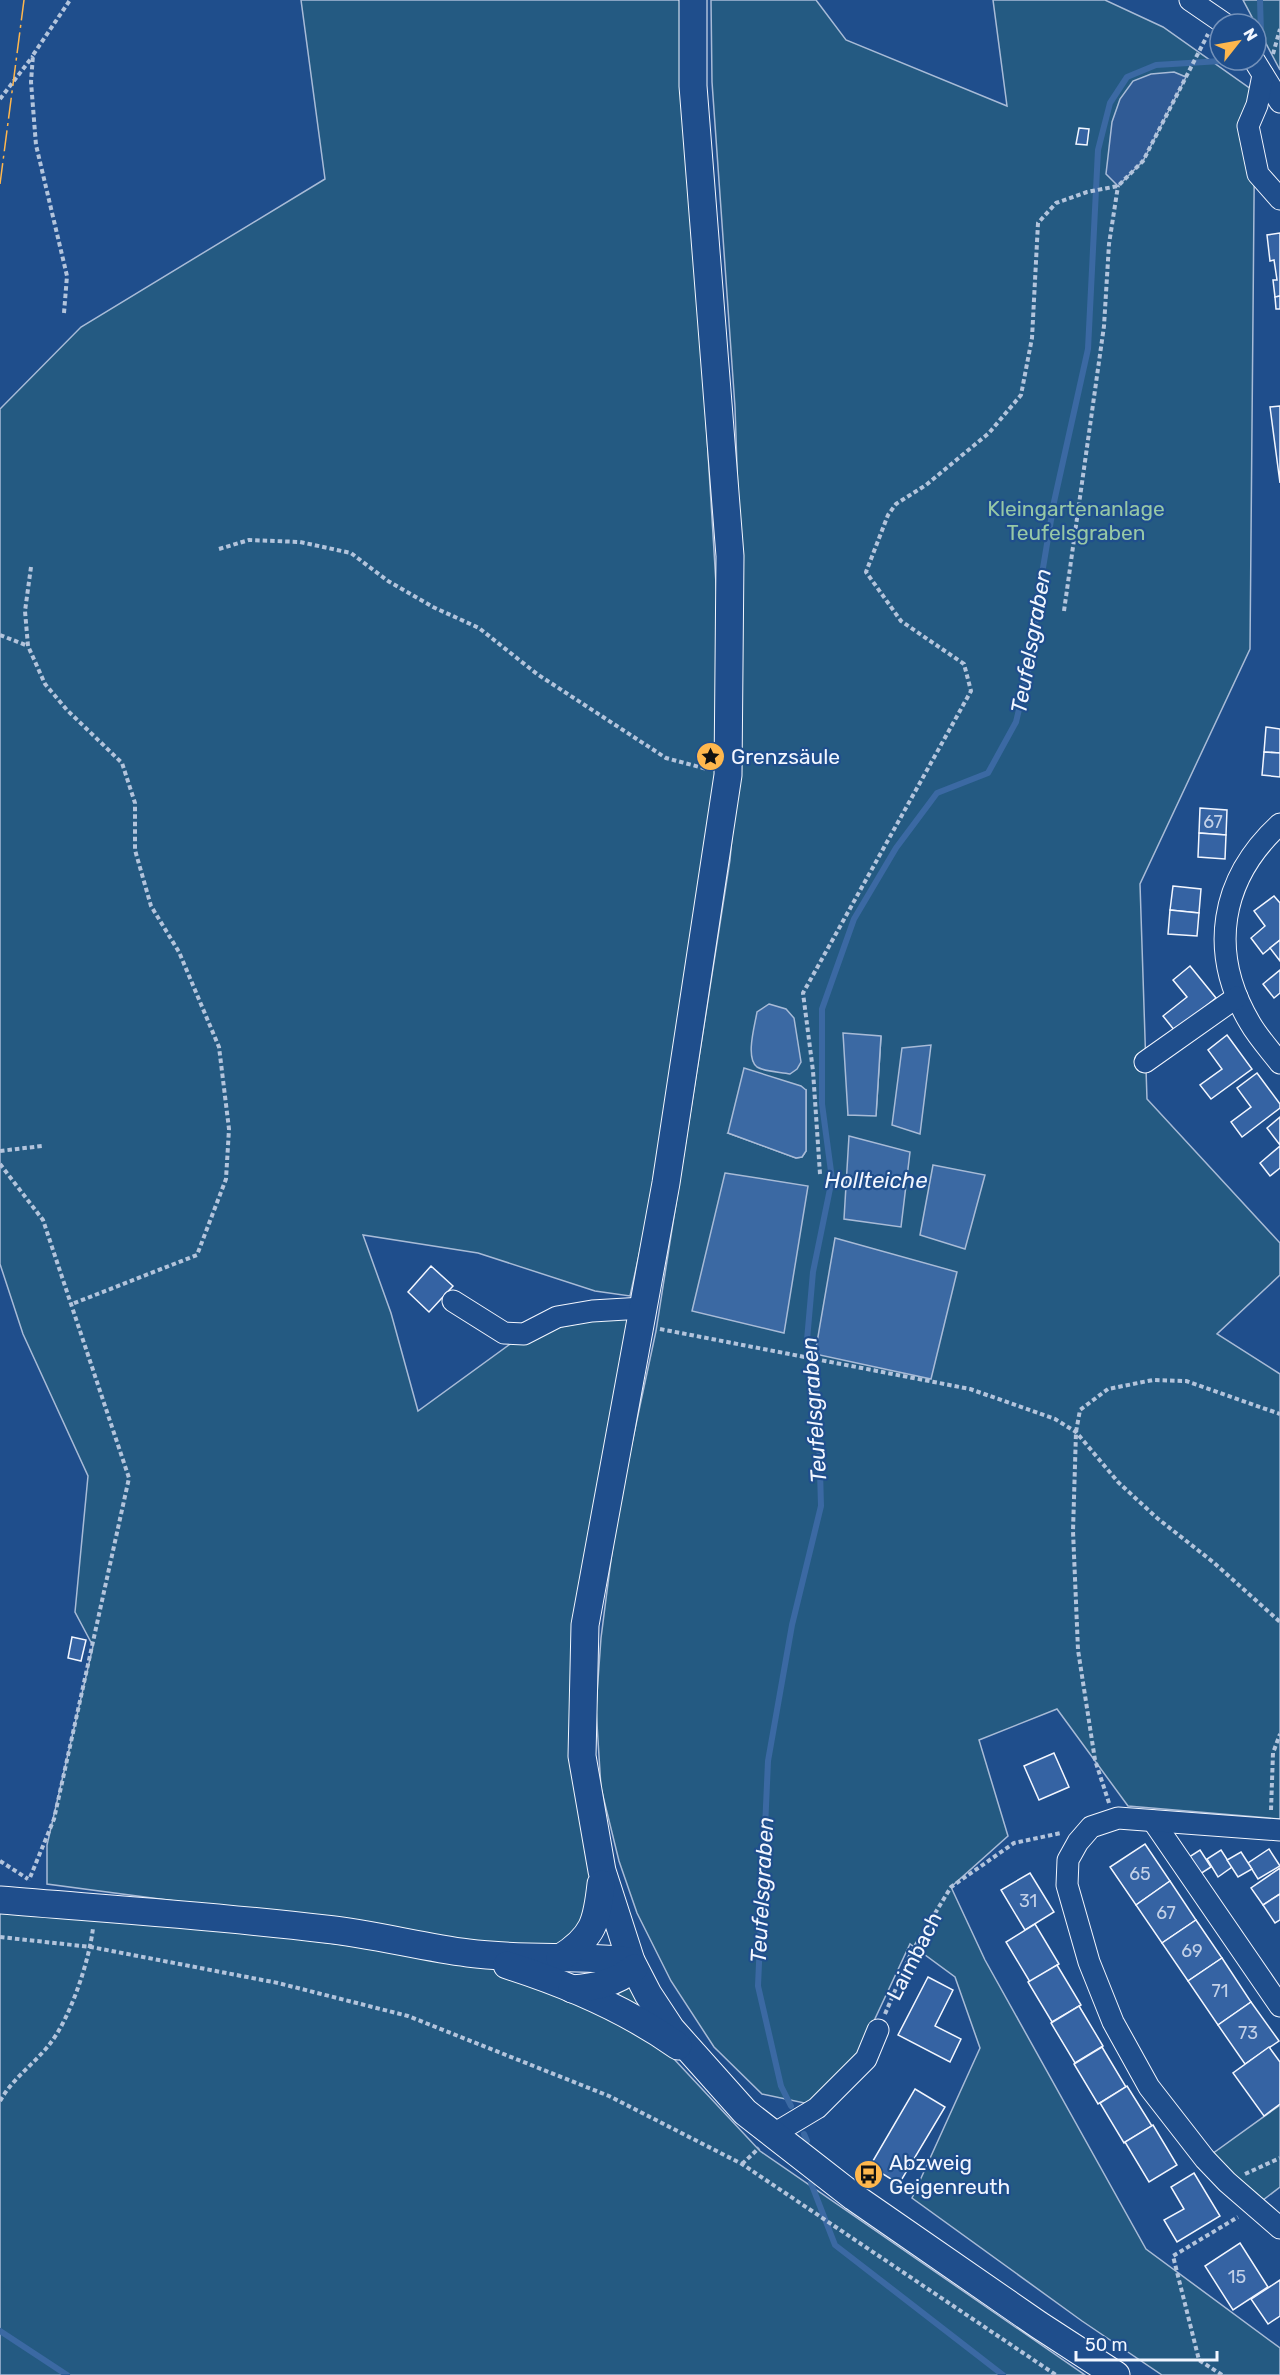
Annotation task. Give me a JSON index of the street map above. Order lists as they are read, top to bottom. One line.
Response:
{"streets":{"path":["Laimbach"]},"water":["Teufelsgraben","Hollteiche"],"parks":["Kleingartenanlage Teufelsgraben"],"places":{"place":["Grenzsäule"],"bus stop":["Abzweig Geigenreuth"]},"house_numbers":["67","65","31","67","69","71","73","15"],"scale_bar":"50 m","north":"top right"}
